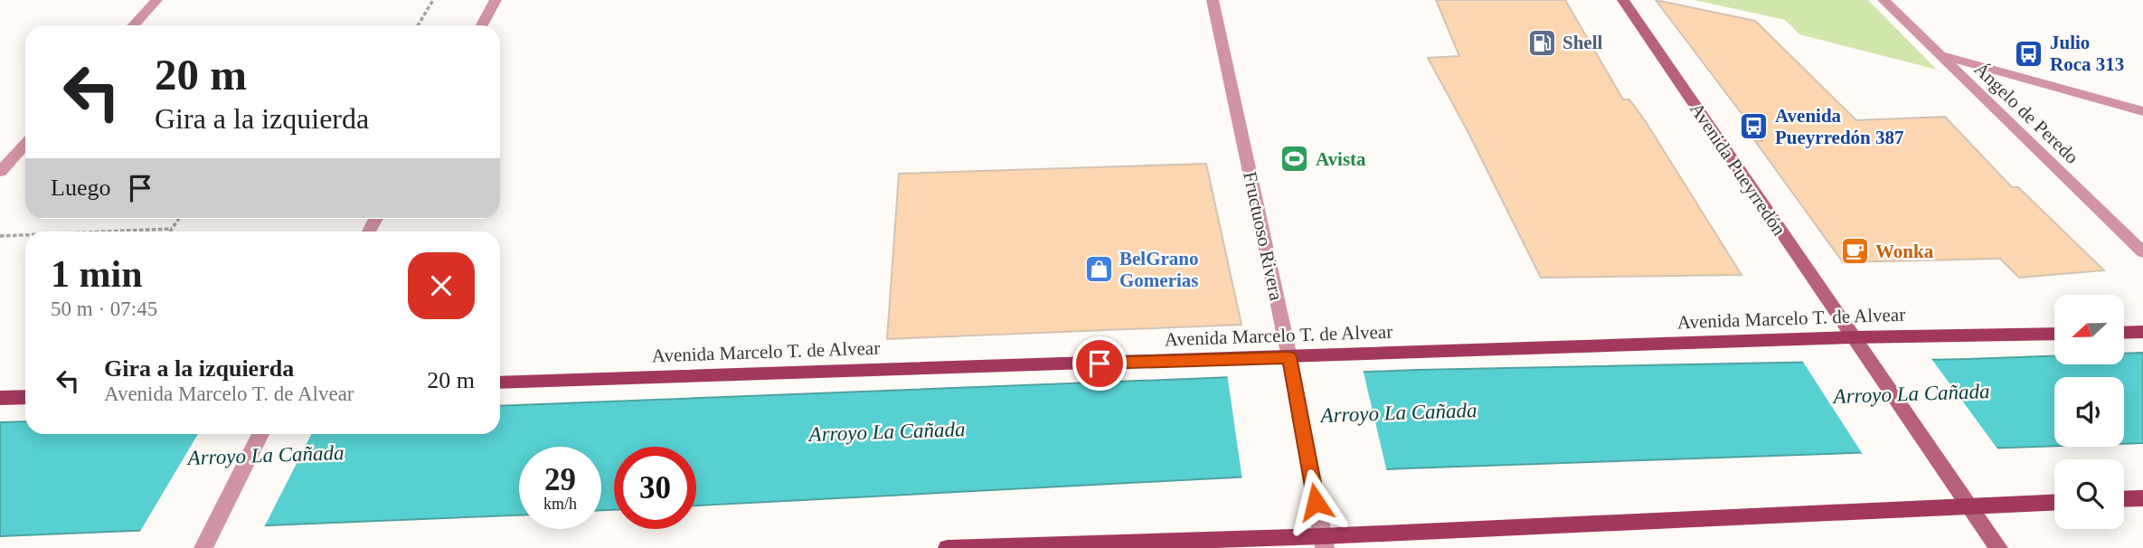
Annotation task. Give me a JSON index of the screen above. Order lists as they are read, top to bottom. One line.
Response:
{"streets":{"main road":["Avenida Pueyrredón","Avenida Marcelo T. de Alvear"],"street":["Ángelo de Peredo","Fructuoso Rivera"]},"crossings":[["Avenida Pueyrredón","Avenida Marcelo T. de Alvear"],["Fructuoso Rivera","Avenida Marcelo T. de Alvear"]],"water":["Arroyo La Cañada"],"places":{"fuel station":["Shell"],"bus stop":["Julio Roca 313","Avenida Pueyrredón 387"],"sports":["Avista"],"cafe":["Wonka"],"shop":["BelGrano Gomerias"]},"north":"left","page":{"turn":["20 m","Gira a la izquierda"],"then":"Luego","heading":["1 min","50 m · 07:45"],"list":[{"name":"Gira a la izquierda","note":"Avenida Marcelo T. de Alvear","value":"20 m"}],"speed":"29 km/h","limit":"30"}}
